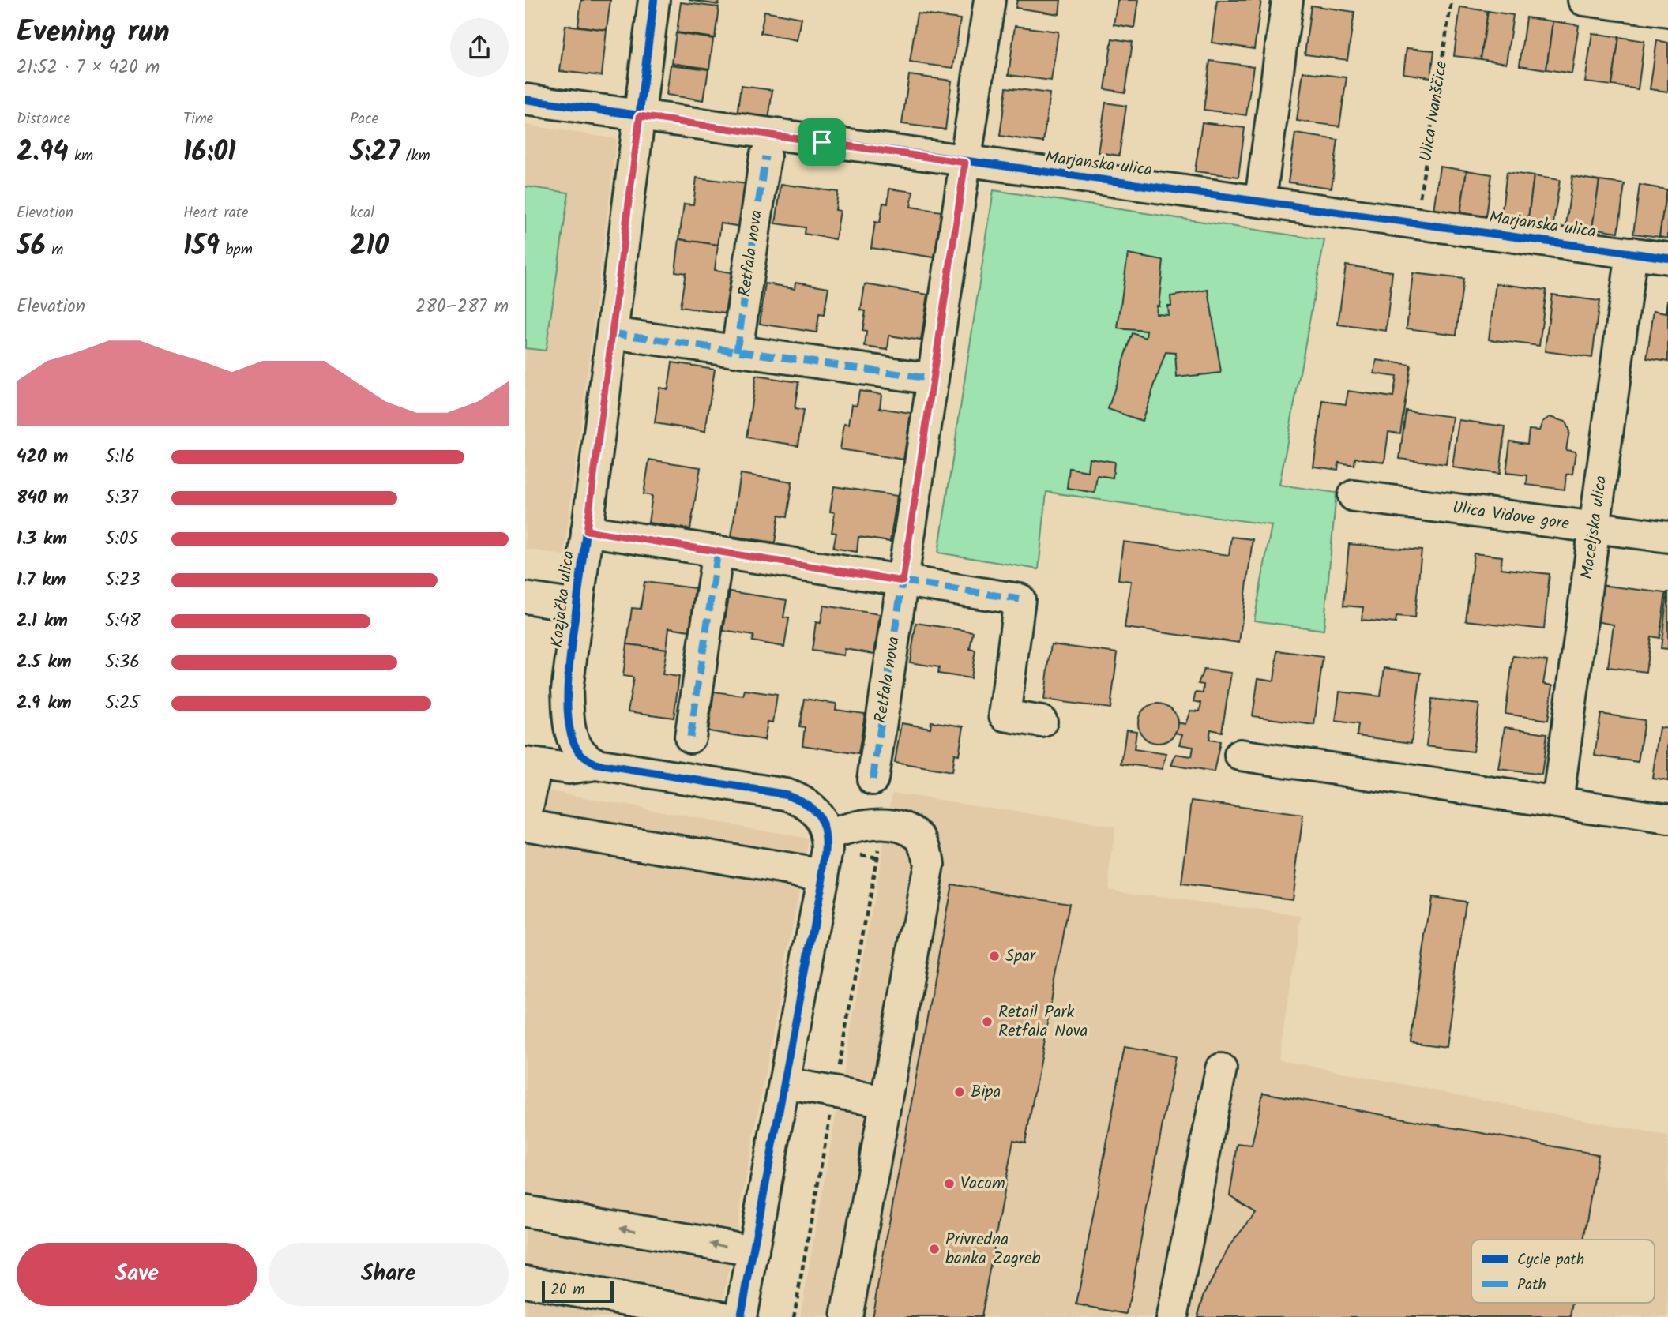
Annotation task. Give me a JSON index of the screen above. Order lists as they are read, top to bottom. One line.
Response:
{"streets":{"street":["Marjanska ulica","Retfala nova","Ulica Vidove gore","Maceljska ulica","Kozjačka ulica"],"path":["Ulica Ivanščice"]},"crossings":[["Ulica Ivanščice","Marjanska ulica"],["Marjanska ulica","Retfala nova"],["Marjanska ulica","Maceljska ulica"],["Marjanska ulica","Kozjačka ulica"],["Ulica Vidove gore","Maceljska ulica"]],"places":["Spar","Retail Park Retfala Nova","Bipa","Vacom","Privredna banka Zagreb"],"legend":["Cycle path","Path"],"scale_bar":"20 m","page":{"heading":["Evening run","21:52 · 7 × 420 m"],"stats":[["Distance","2.94 km"],["Time","16:01"],["Pace","5:27 /km"],["Elevation","56 m"],["Heart rate","159 bpm"],["kcal","210"]],"chart":["Elevation","280–287 m"],"list":[{"name":"420 m","note":"5:16"},{"name":"840 m","note":"5:37"},{"name":"1.3 km","note":"5:05"},{"name":"1.7 km","note":"5:23"},{"name":"2.1 km","note":"5:48"},{"name":"2.5 km","note":"5:36"},{"name":"2.9 km","note":"5:25"}],"buttons":["Save","Share"],"scale":"20 m"}}
